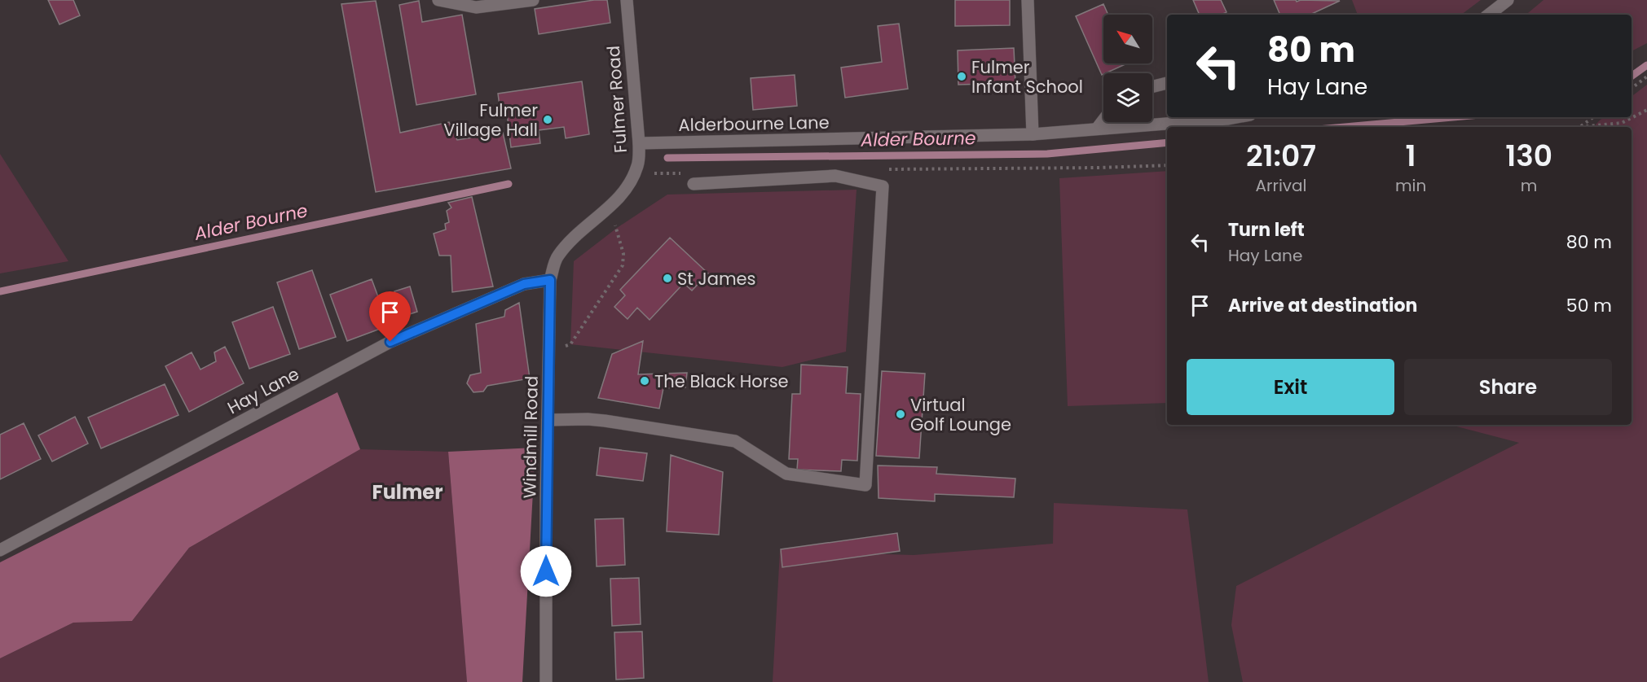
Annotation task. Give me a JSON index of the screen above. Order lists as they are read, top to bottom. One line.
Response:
{"streets":{"street":["Fulmer Road","Alderbourne Lane","Hay Lane","Windmill Road"]},"crossings":[["Fulmer Road","Alderbourne Lane"],["Fulmer Road","Hay Lane"],["Fulmer Road","Windmill Road"],["Hay Lane","Windmill Road"]],"districts":["Fulmer"],"water":["Alder Bourne"],"places":["Fulmer Infant School","Fulmer Village Hall","St James","The Black Horse","Virtual Golf Lounge"],"north":"top left","page":{"turn":["80 m","Hay Lane"],"eta":["21:07","Arrival","1","min","130","m"],"list":[{"name":"Turn left","note":"Hay Lane","value":"80 m"},{"name":"Arrive at destination","value":"50 m"}],"buttons":["Exit","Share"]}}
